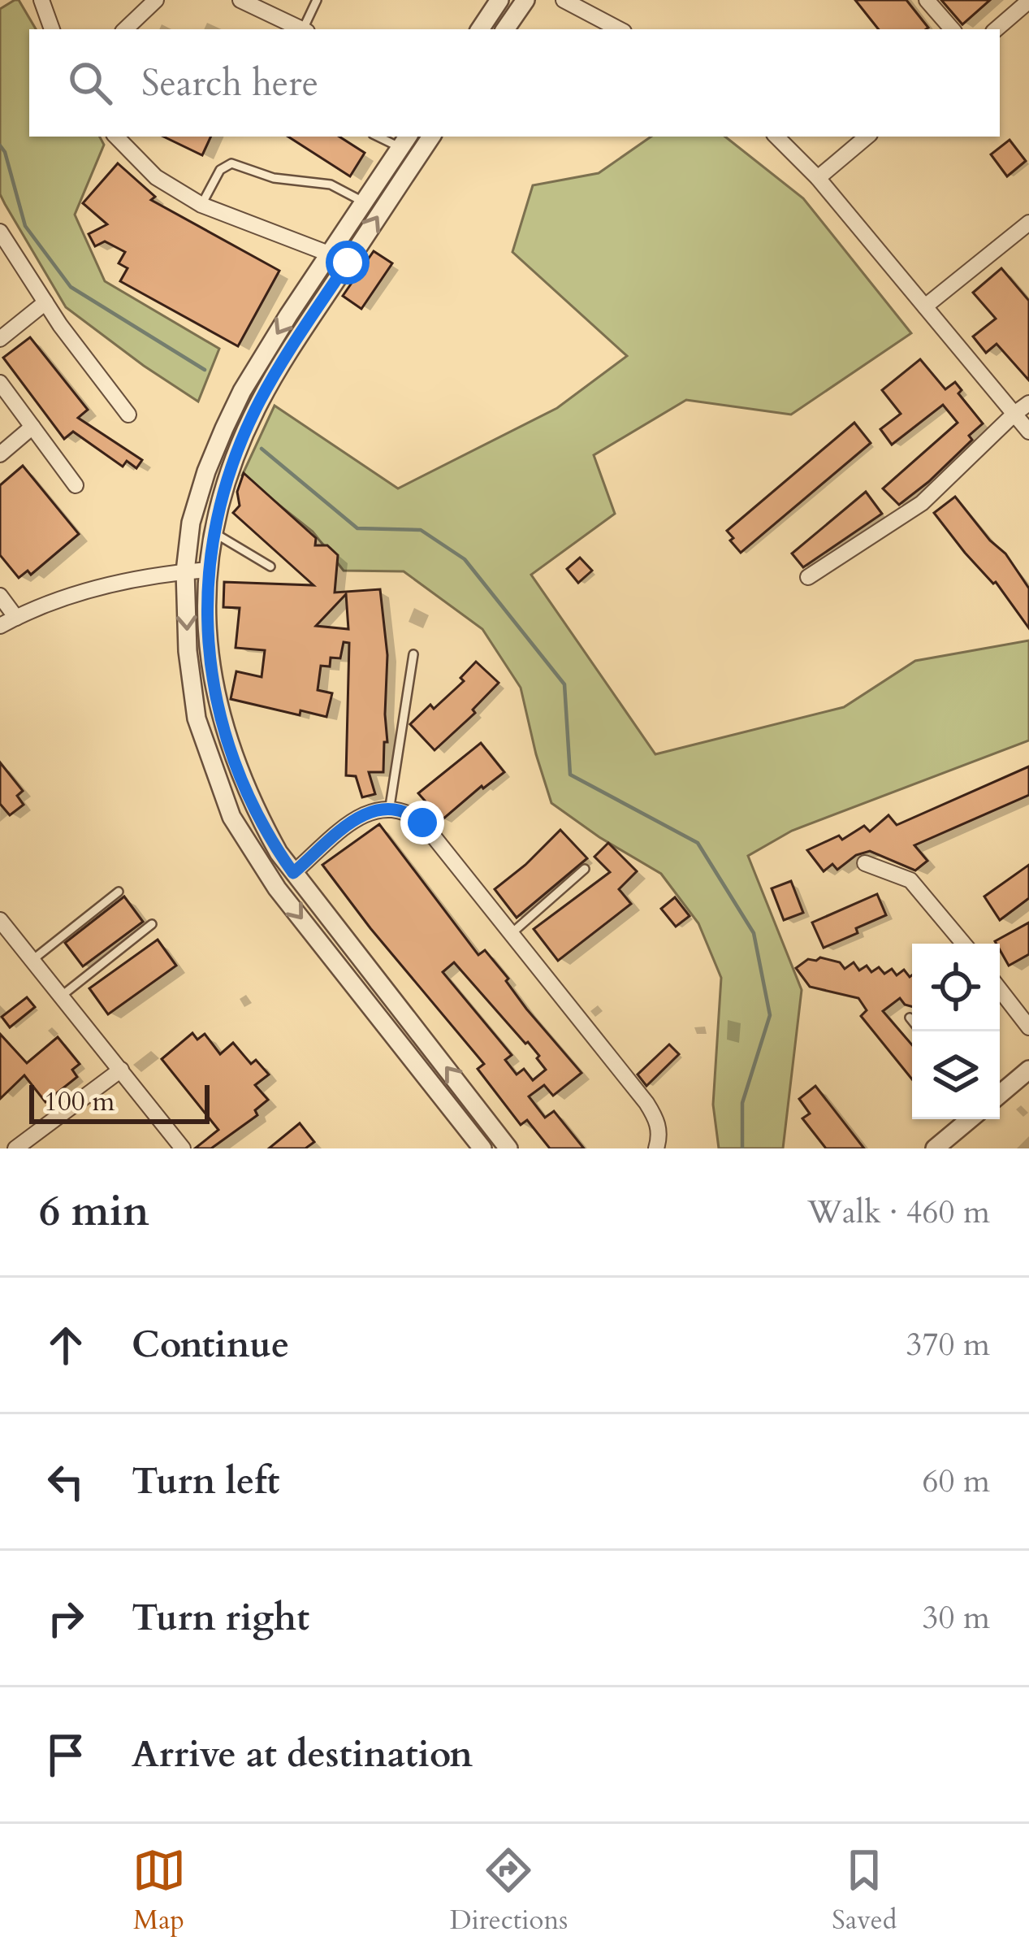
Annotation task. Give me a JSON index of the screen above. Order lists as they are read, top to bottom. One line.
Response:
{"scale_bar":"100 m","page":{"search":"Search here","scale":"100 m","heading":["6 min","Walk · 460 m"],"list":[["Continue","370 m"],["Turn left","60 m"],["Turn right","30 m"],"Arrive at destination"],"nav":["Map","Directions","Saved"]}}
